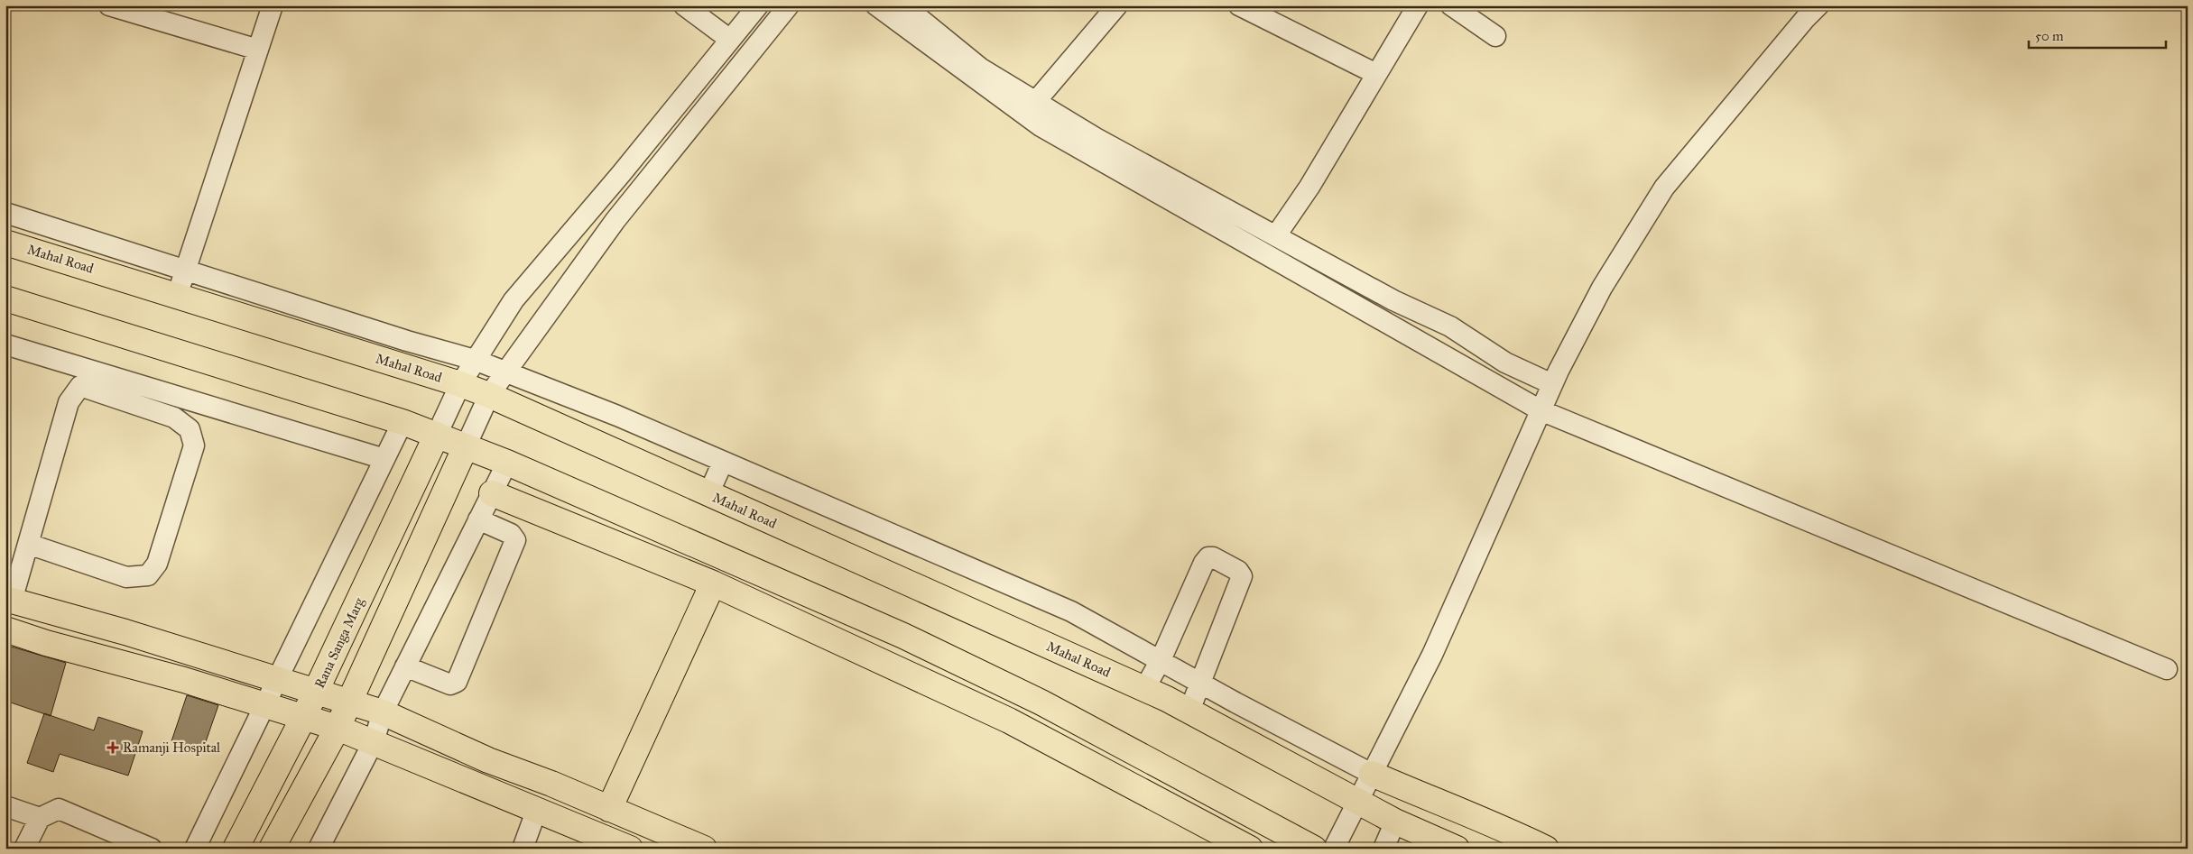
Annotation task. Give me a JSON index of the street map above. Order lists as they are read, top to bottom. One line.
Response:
{"streets":{"main road":["Mahal Road","Rana Sanga Marg"]},"places":{"health":["Ramanji Hospital"]},"scale_bar":"50 m"}
